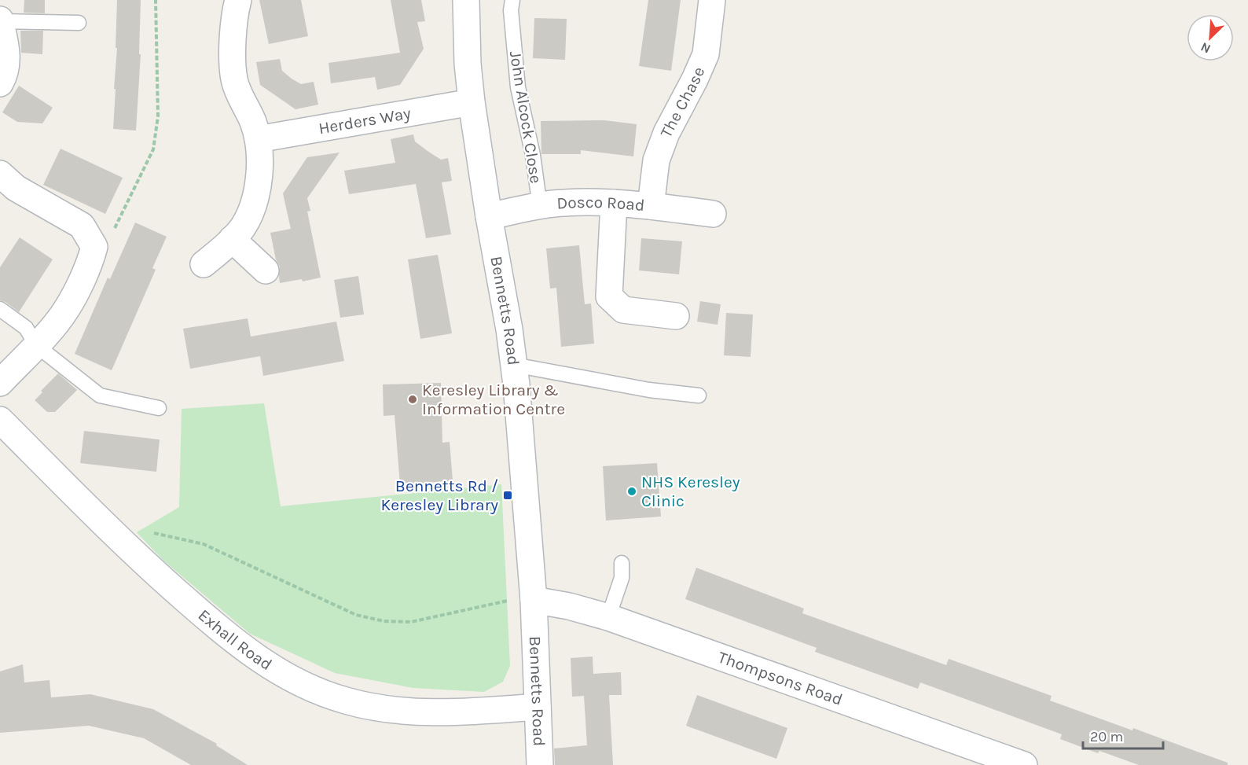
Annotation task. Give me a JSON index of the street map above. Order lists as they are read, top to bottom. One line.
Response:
{"streets":{"street":["The Chase","Herders Way","Dosco Road","Bennetts Road","Exhall Road","Thompsons Road"],"lane":["John Alcock Close"]},"crossings":[["The Chase","Dosco Road"],["John Alcock Close","Dosco Road"],["Herders Way","Bennetts Road"],["Dosco Road","Bennetts Road"],["Bennetts Road","Exhall Road"],["Bennetts Road","Thompsons Road"]],"places":{"other":["Keresley Library & Information Centre","NHS Keresley Clinic"],"transit":["Bennetts Rd / Keresley Library"]},"scale_bar":"20 m","north":"bottom left"}
